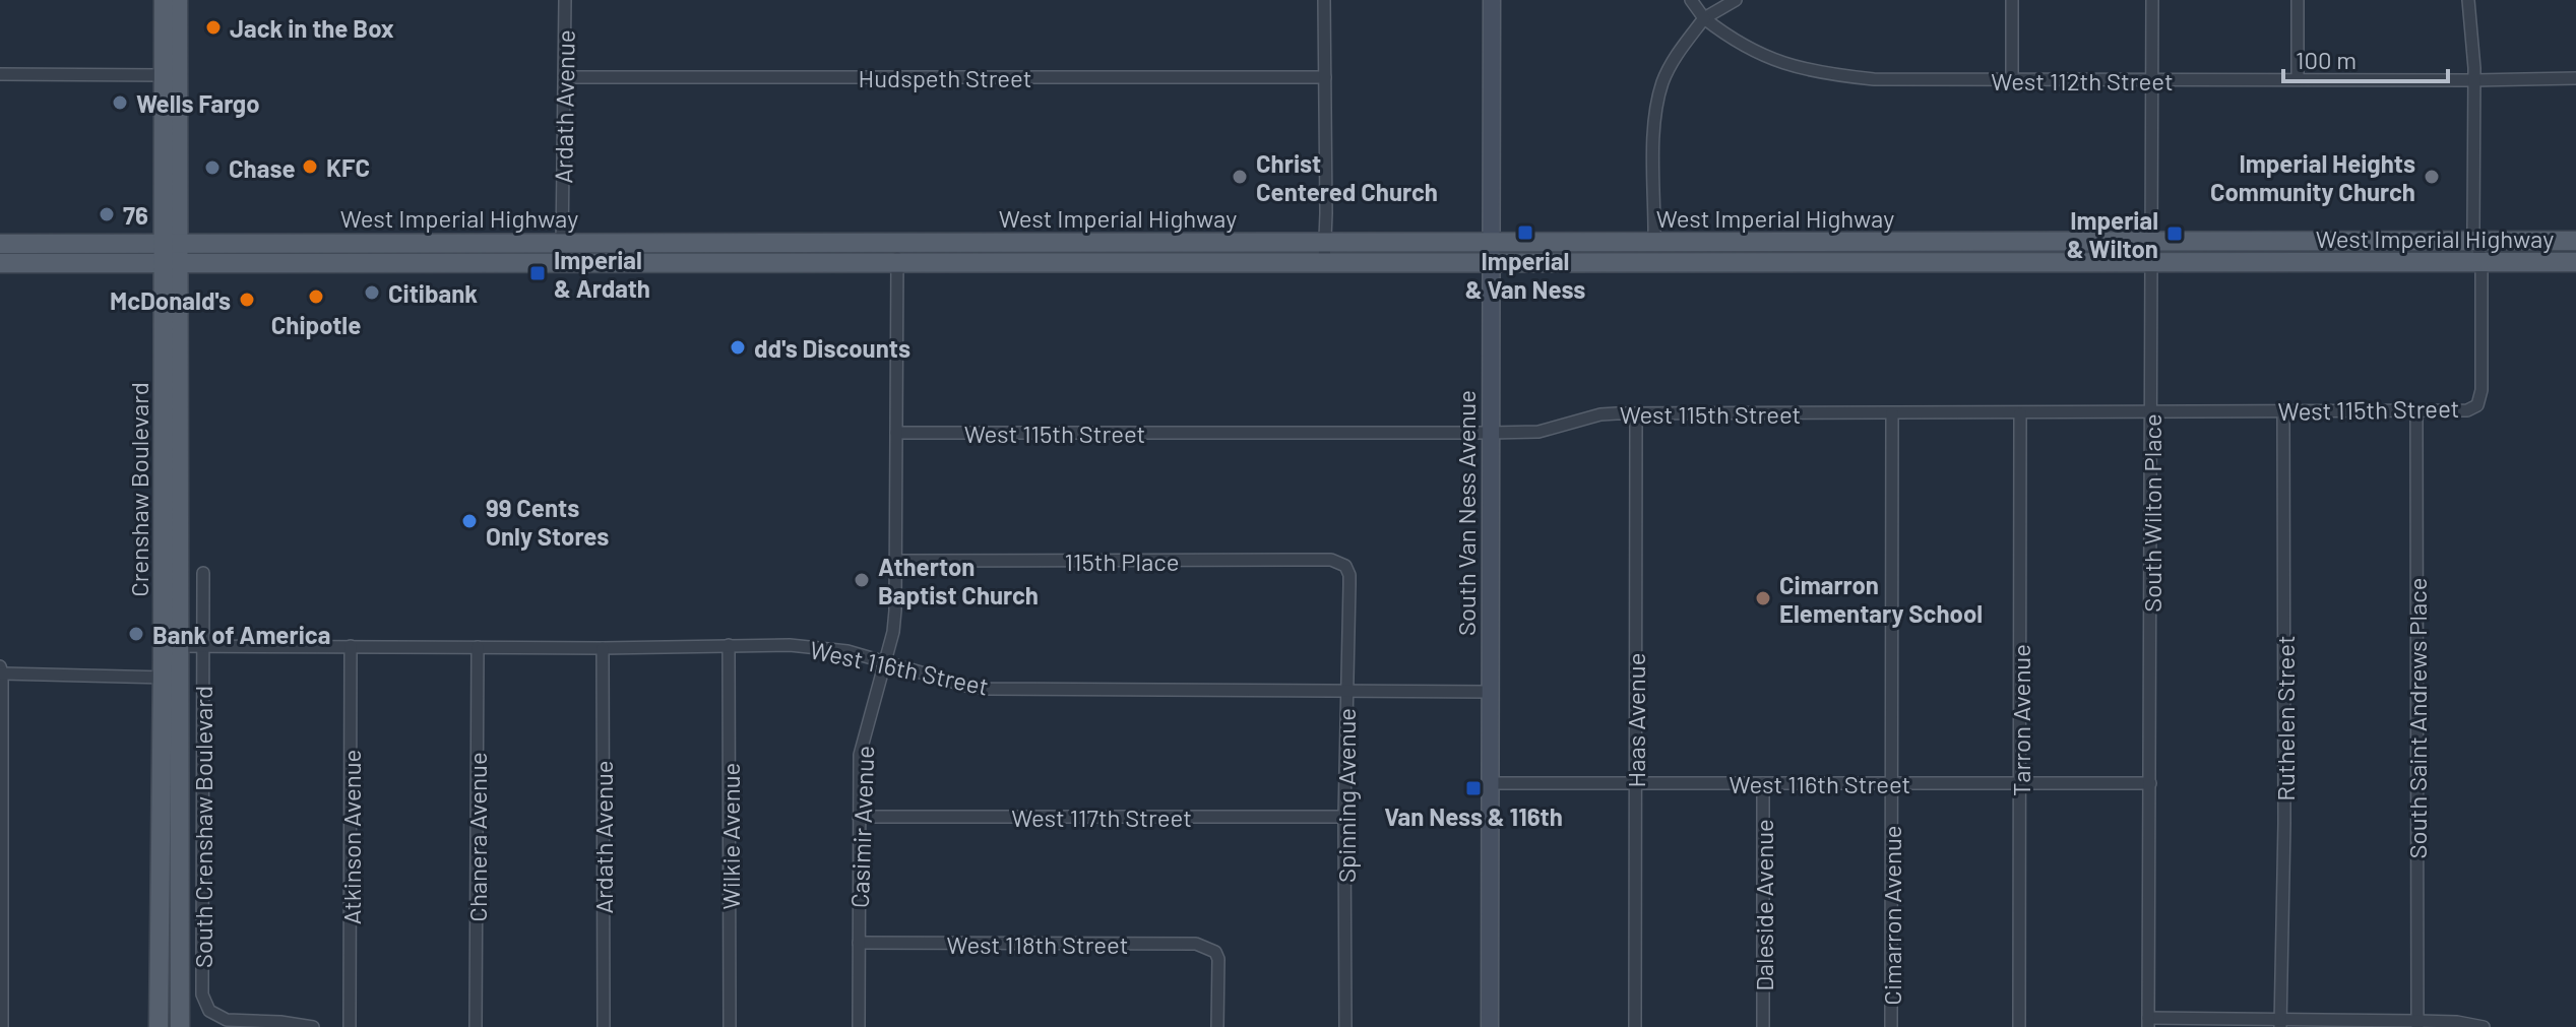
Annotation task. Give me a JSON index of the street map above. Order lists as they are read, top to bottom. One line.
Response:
{"streets":{"main road":["West Imperial Highway","Crenshaw Boulevard","South Van Ness Avenue"],"street":["Hudspeth Street","West 112th Street","Ardath Avenue","West 115th Street","South Wilton Place","115th Place","West 116th Street","Ruthelen Street","South Saint Andrews Place","Haas Avenue","Tarron Avenue","Spinning Avenue","West 117th Street","South Crenshaw Boulevard","Casimir Avenue","Wilkie Avenue","Atkinson Avenue","Chanera Avenue","Daleside Avenue","Cimarron Avenue","West 118th Street"]},"crossings":[["Hudspeth Street","Ardath Avenue"],["West 112th Street","South Wilton Place"],["Ardath Avenue","West Imperial Highway"],["Ardath Avenue","West 116th Street"],["West Imperial Highway","West 115th Street"],["West Imperial Highway","Crenshaw Boulevard"],["West Imperial Highway","South Van Ness Avenue"],["West Imperial Highway","South Wilton Place"],["West Imperial Highway","Casimir Avenue"],["West 115th Street","South Van Ness Avenue"],["West 115th Street","South Wilton Place"],["West 115th Street","Ruthelen Street"],["West 115th Street","South Saint Andrews Place"],["West 115th Street","Haas Avenue"],["West 115th Street","Tarron Avenue"],["West 115th Street","Casimir Avenue"],["West 115th Street","Cimarron Avenue"],["Crenshaw Boulevard","West 116th Street"],["South Van Ness Avenue","West 116th Street"],["South Wilton Place","West 116th Street"],["115th Place","Spinning Avenue"],["115th Place","Casimir Avenue"],["West 116th Street","Haas Avenue"],["West 116th Street","Tarron Avenue"],["West 116th Street","Spinning Avenue"],["West 116th Street","South Crenshaw Boulevard"],["West 116th Street","Casimir Avenue"],["West 116th Street","Wilkie Avenue"],["West 116th Street","Atkinson Avenue"],["West 116th Street","Chanera Avenue"],["West 116th Street","Daleside Avenue"],["West 116th Street","Cimarron Avenue"],["Spinning Avenue","West 117th Street"],["West 117th Street","Casimir Avenue"],["Casimir Avenue","West 118th Street"]],"places":{"other":["Jack in the Box","Wells Fargo","KFC","Chase","Christ Centered Church","Imperial Heights Community Church","76","Citibank","Chipotle","McDonald's","dd's Discounts","99 Cents Only Stores","Atherton Baptist Church","Cimarron Elementary School","Bank of America"],"transit":["Imperial & Van Ness","Imperial & Wilton","Imperial & Ardath","Van Ness & 116th"]},"scale_bar":"100 m"}
